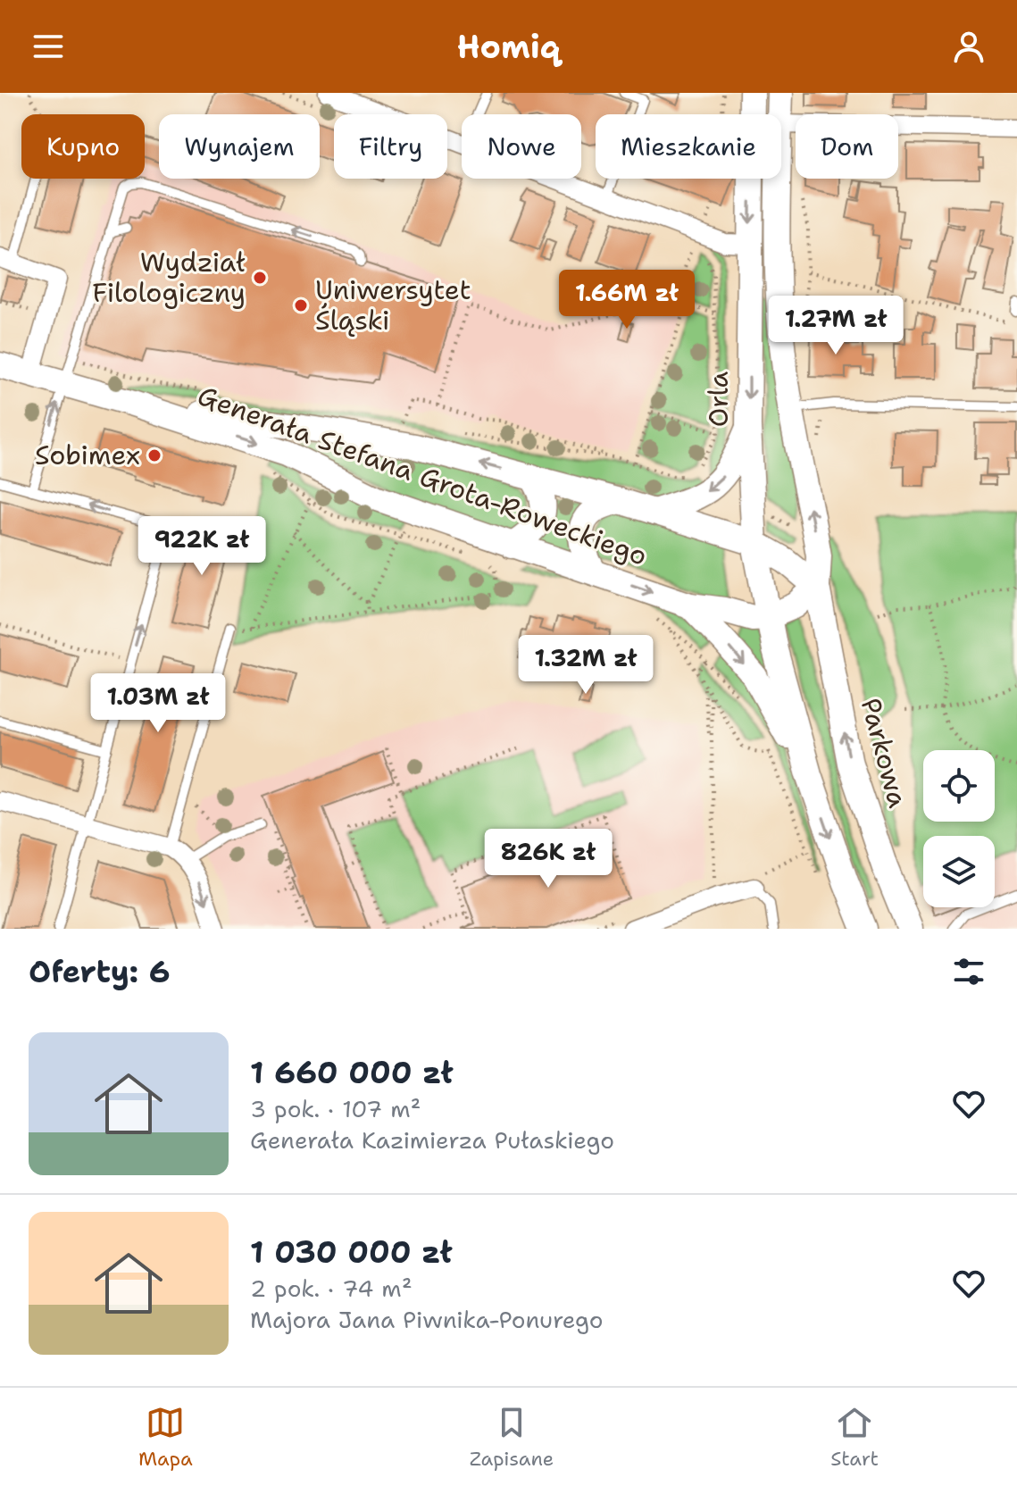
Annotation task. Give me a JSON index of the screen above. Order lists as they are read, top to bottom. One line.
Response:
{"streets":{"street":["Orla","Generała Stefana Grota-Roweckiego","Parkowa"]},"crossings":[["Orla","Generała Stefana Grota-Roweckiego"],["Generała Stefana Grota-Roweckiego","Parkowa"]],"places":["Wydział Filologiczny","Uniwersytet Śląski","Sobimex"],"page":{"header":"Homiq","chip":["Kupno","Wynajem","Filtry","Nowe","Mieszkanie","Dom"],"price":["1.66M zł","1.27M zł","922K zł","1.32M zł","1.03M zł","826K zł"],"heading":"Oferty: 6","list":[{"name":"1 660 000 zł","note":"3 pok. · 107 m² · Generała Kazimierza Pułaskiego"},{"name":"1 030 000 zł","note":"2 pok. · 74 m² · Majora Jana Piwnika-Ponurego"}],"tabs":["Mapa","Zapisane","Start"]}}
